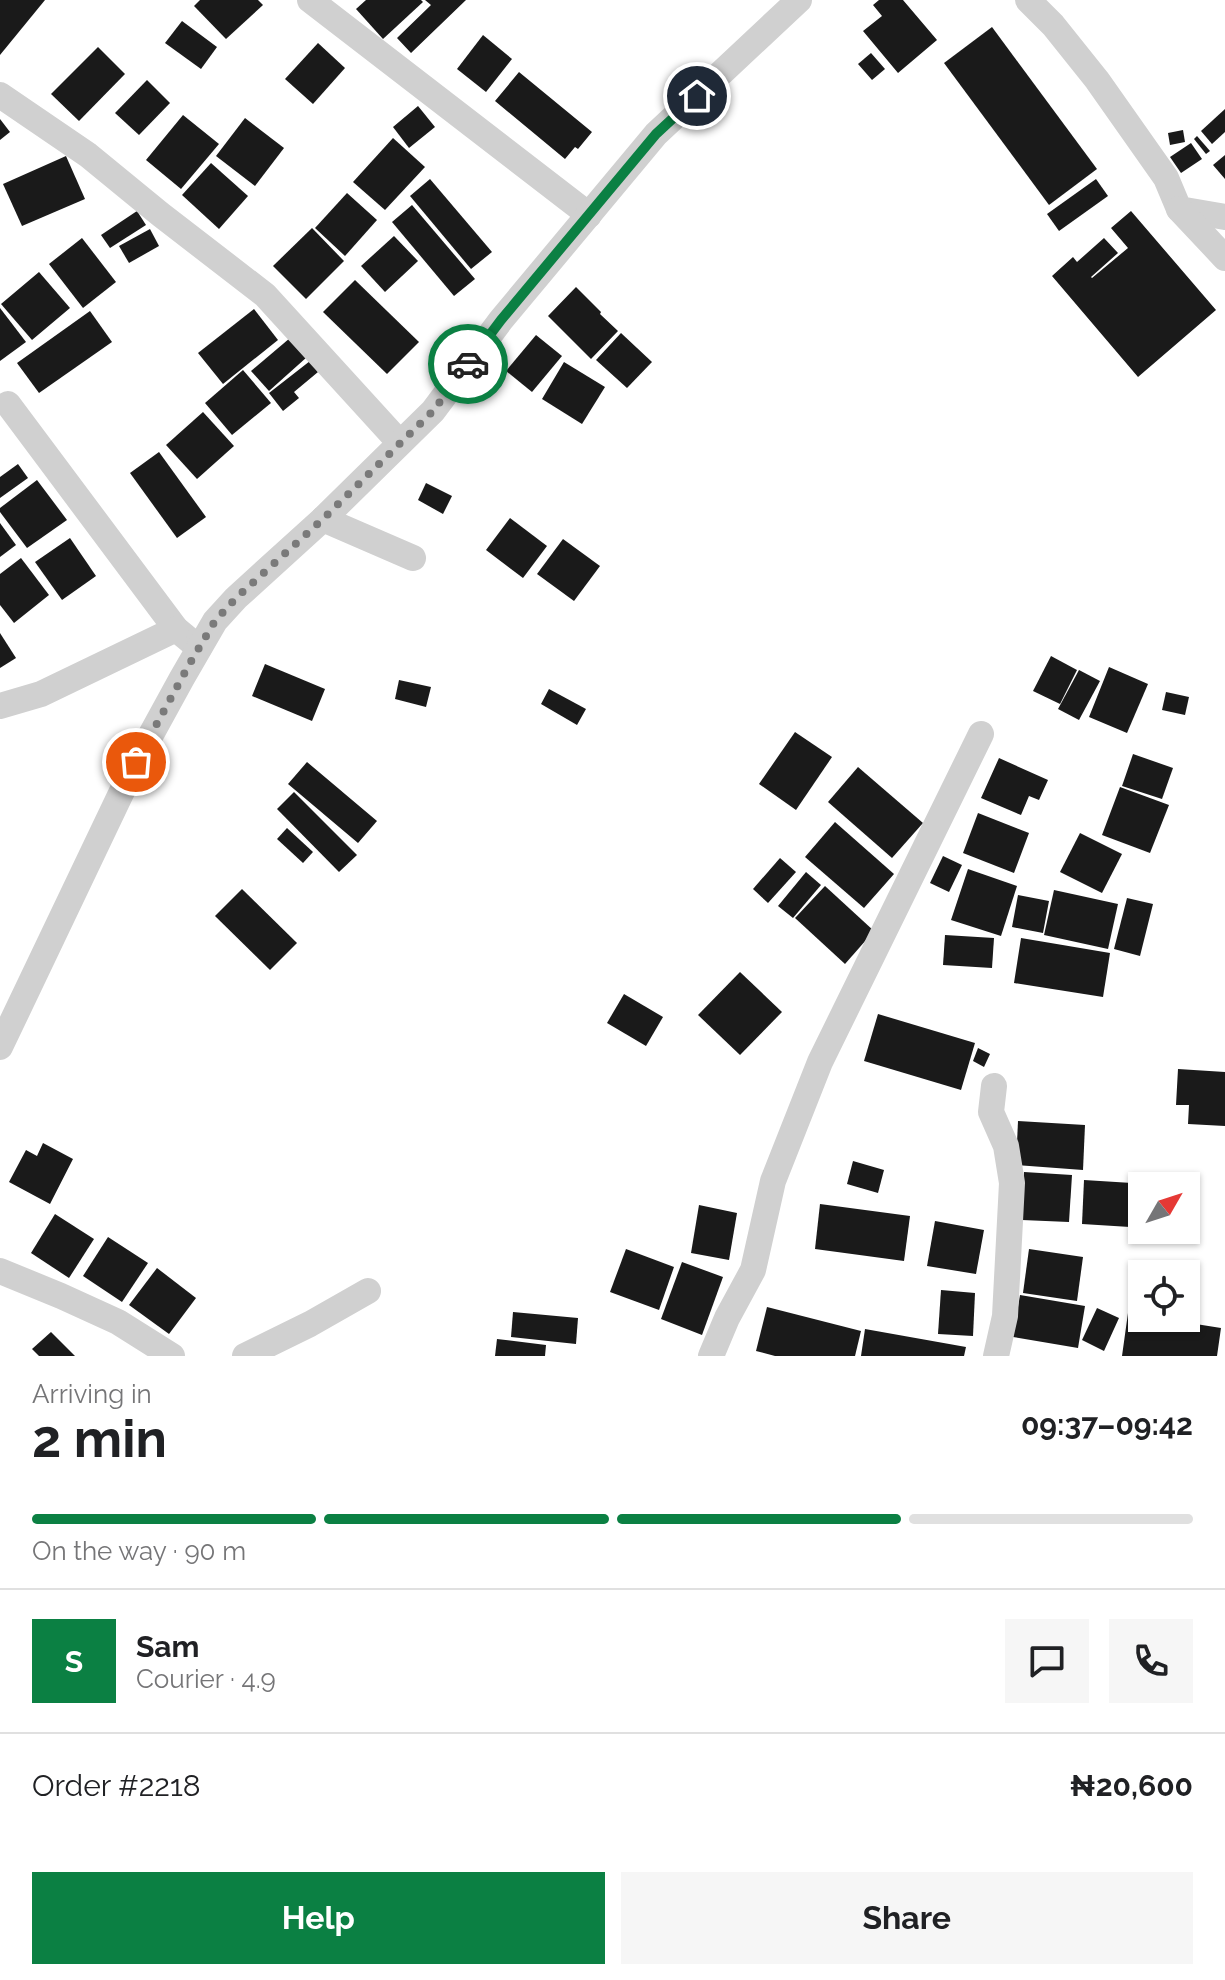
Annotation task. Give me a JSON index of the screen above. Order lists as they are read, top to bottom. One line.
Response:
{"north":"top right","page":{"heading":["2 min","Arriving in","09:37–09:42"],"panel":["Sam","Courier · 4.9","Order #2218","₦20,600"],"bar":"On the way · 90 m","round":"S","buttons":["Help","Share"]}}
